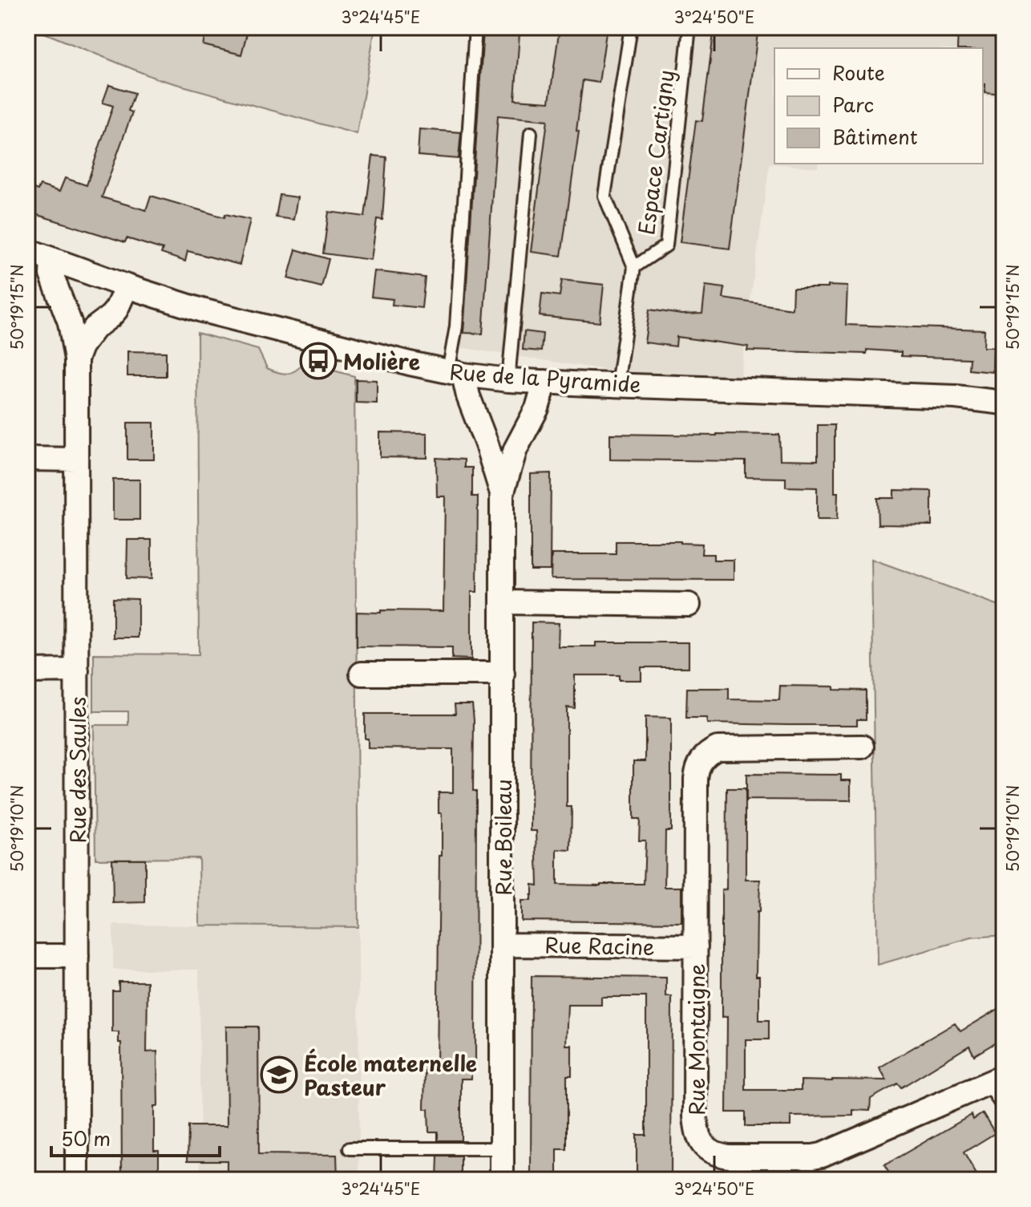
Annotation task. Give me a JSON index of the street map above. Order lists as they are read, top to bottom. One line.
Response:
{"streets":{"street":["Rue de la Pyramide","Rue des Saules","Rue Boileau","Rue Racine","Rue Montaigne"],"lane":["Espace Cartigny"]},"crossings":[["Rue de la Pyramide","Rue des Saules"],["Rue de la Pyramide","Rue Boileau"],["Rue Boileau","Rue Racine"],["Rue Racine","Rue Montaigne"]],"places":{"bus stop":["Molière"],"school or university":["École maternelle Pasteur"]},"legend":["Route","Parc","Bâtiment"],"scale_bar":"50 m","coordinates":["3°24'45\"E","3°24'50\"E","50°19'15\"N","50°19'10\"N"]}
